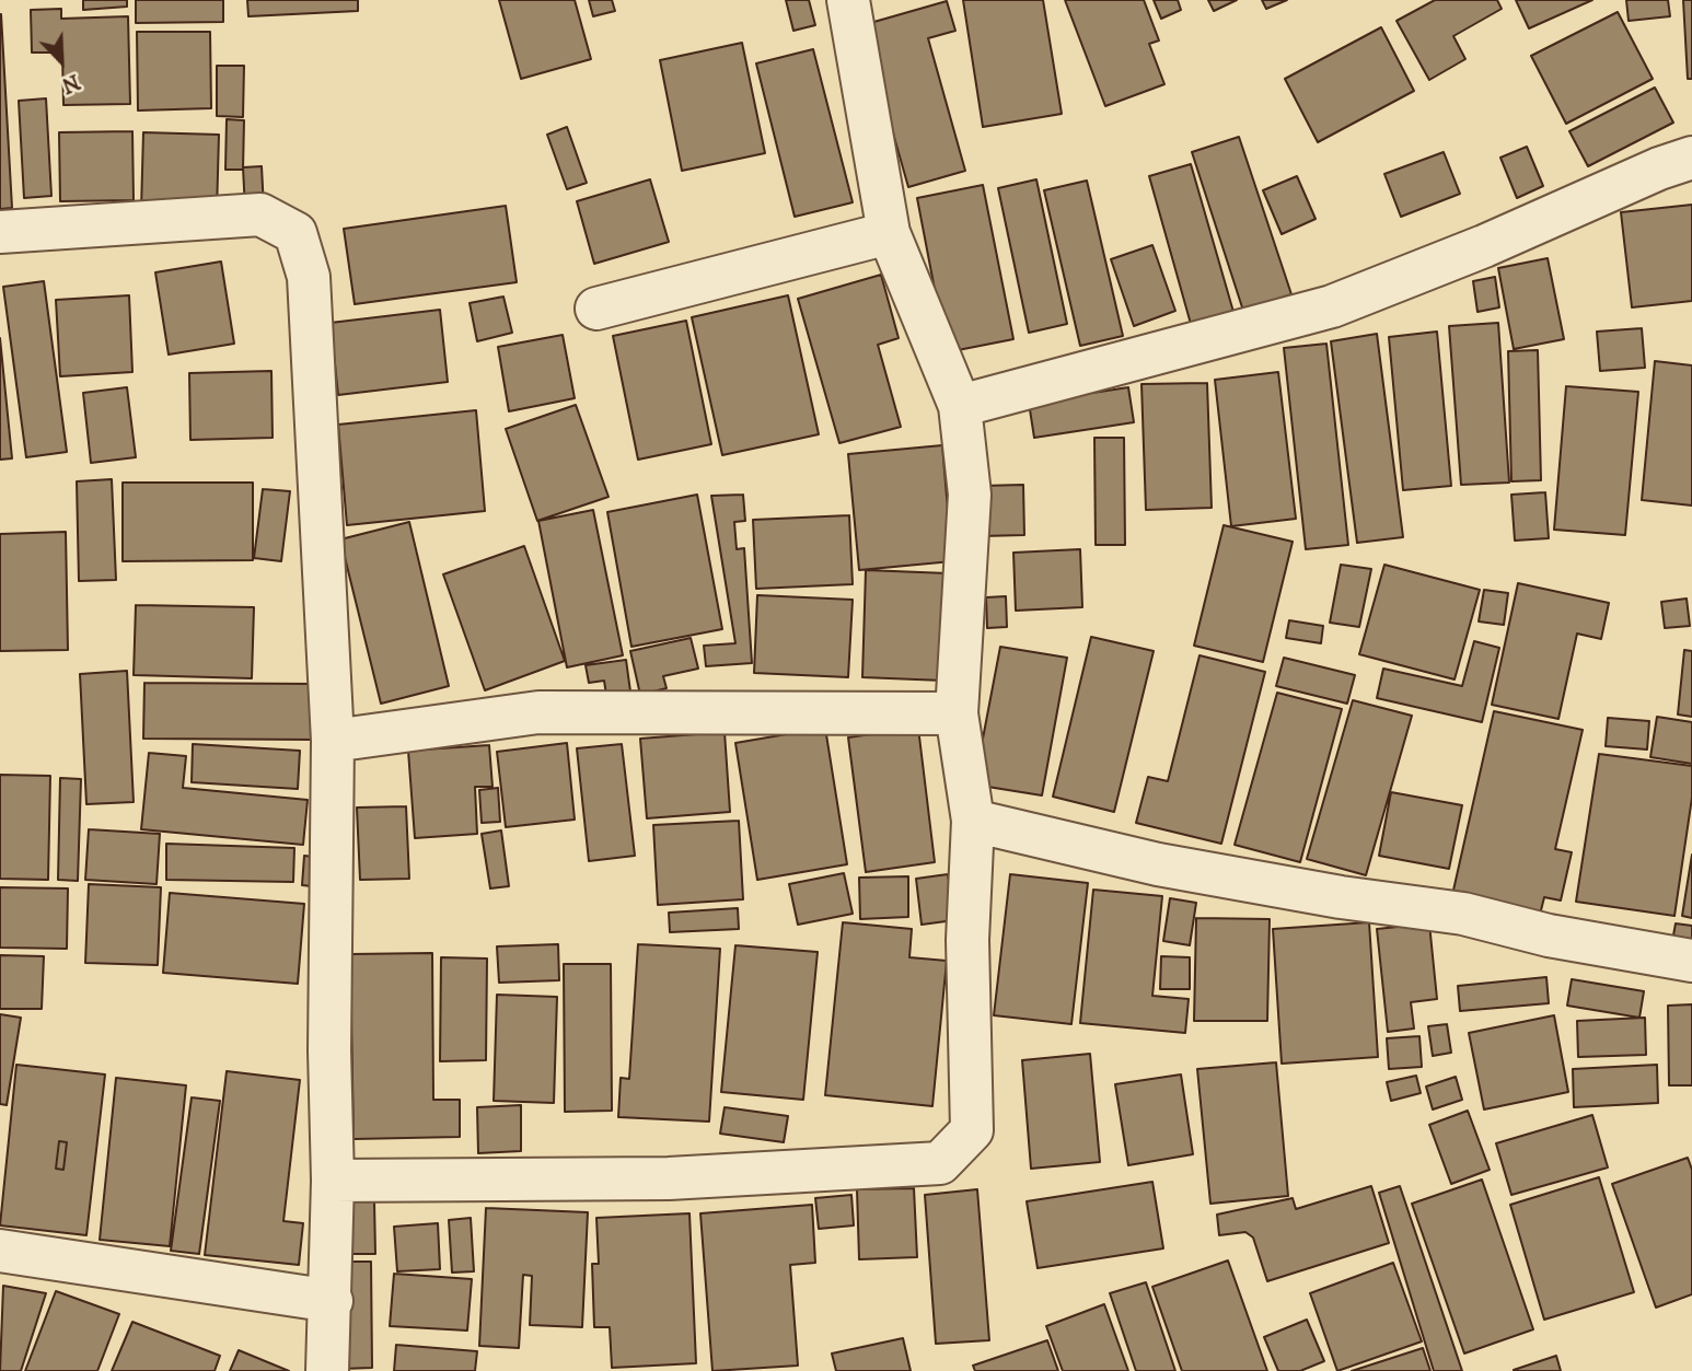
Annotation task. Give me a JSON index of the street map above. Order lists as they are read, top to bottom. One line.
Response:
{"north":"bottom right"}
